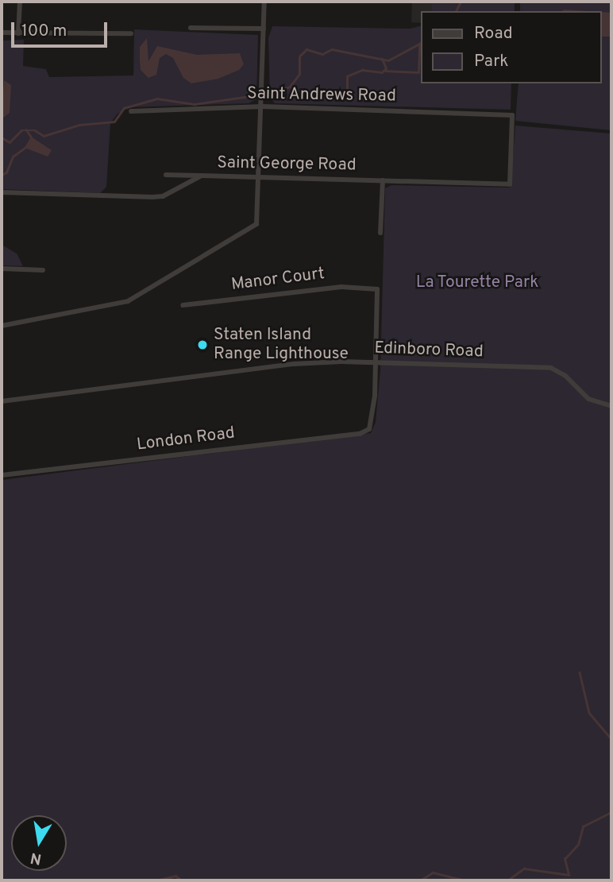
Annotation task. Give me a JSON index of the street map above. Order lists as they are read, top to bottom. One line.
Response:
{"streets":{"street":["Saint Andrews Road","Saint George Road","Manor Court","Edinboro Road","London Road"]},"crossings":[["Saint Andrews Road","Saint George Road"],["Manor Court","Edinboro Road"],["Manor Court","London Road"],["Edinboro Road","London Road"]],"parks":["La Tourette Park"],"places":["Staten Island Range Lighthouse"],"legend":["Road","Park"],"scale_bar":"100 m","north":"bottom"}
